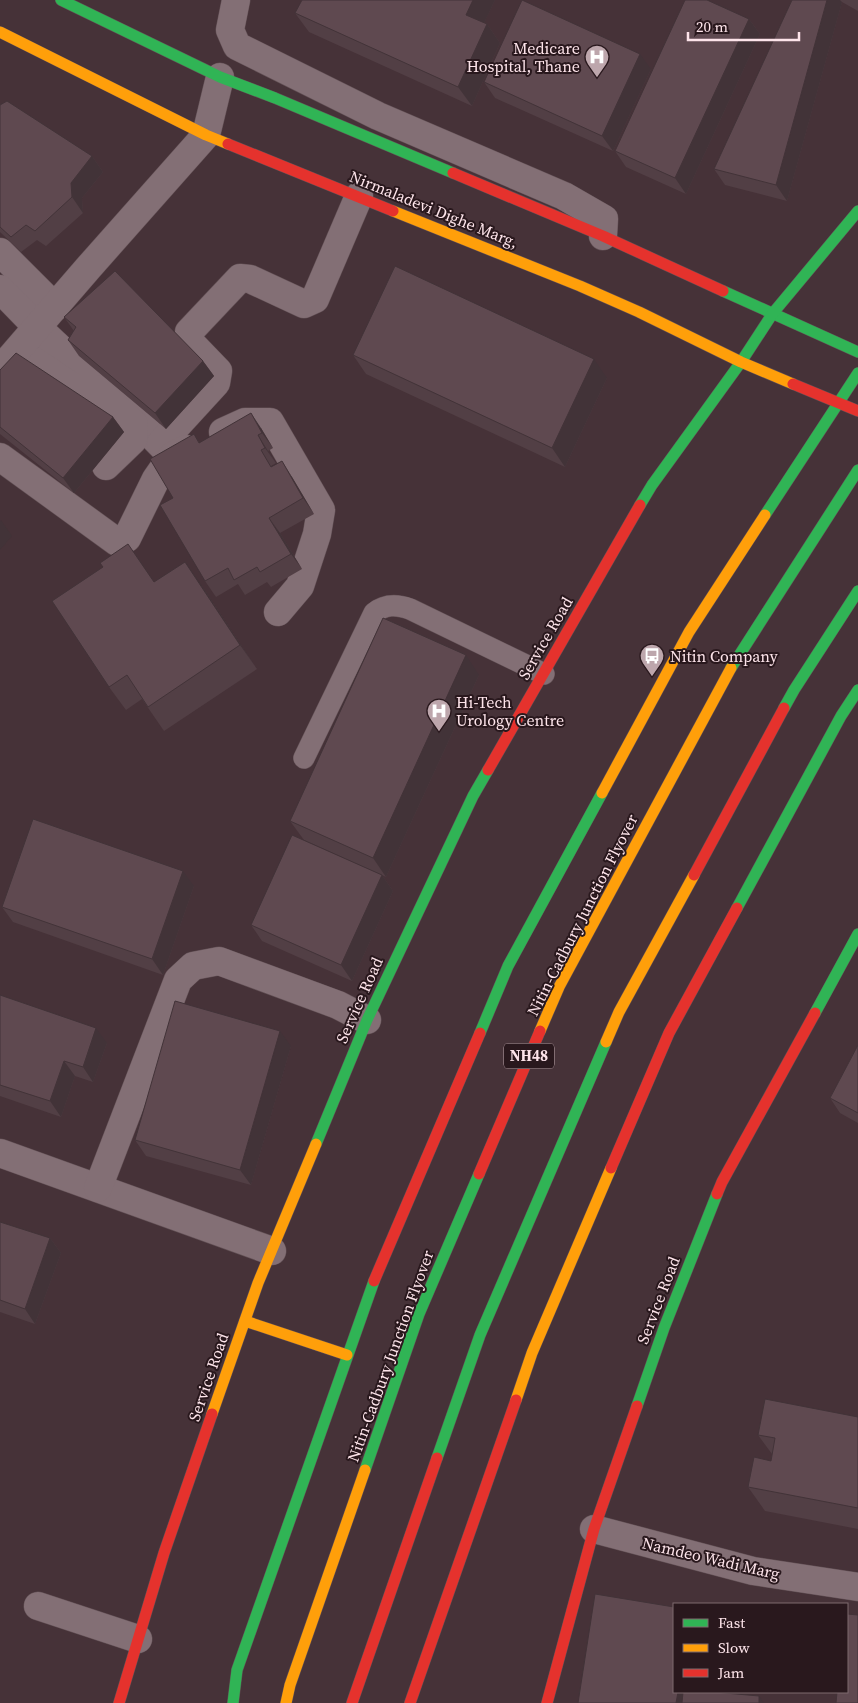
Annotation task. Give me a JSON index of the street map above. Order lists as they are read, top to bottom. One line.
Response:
{"streets":{"main road":["Nirmaladevi Dighe Marg,","Service Road","Nitin-Cadbury Junction Flyover","NH48"],"street":["Namdeo Wadi Marg"]},"crossings":[["Nirmaladevi Dighe Marg,","Service Road"],["Service Road","Namdeo Wadi Marg"]],"places":{"hospital":["Medicare Hospital, Thane","Hi-Tech Urology Centre"],"bus stop":["Nitin Company"]},"legend":["Fast","Slow","Jam"],"scale_bar":"20 m"}
